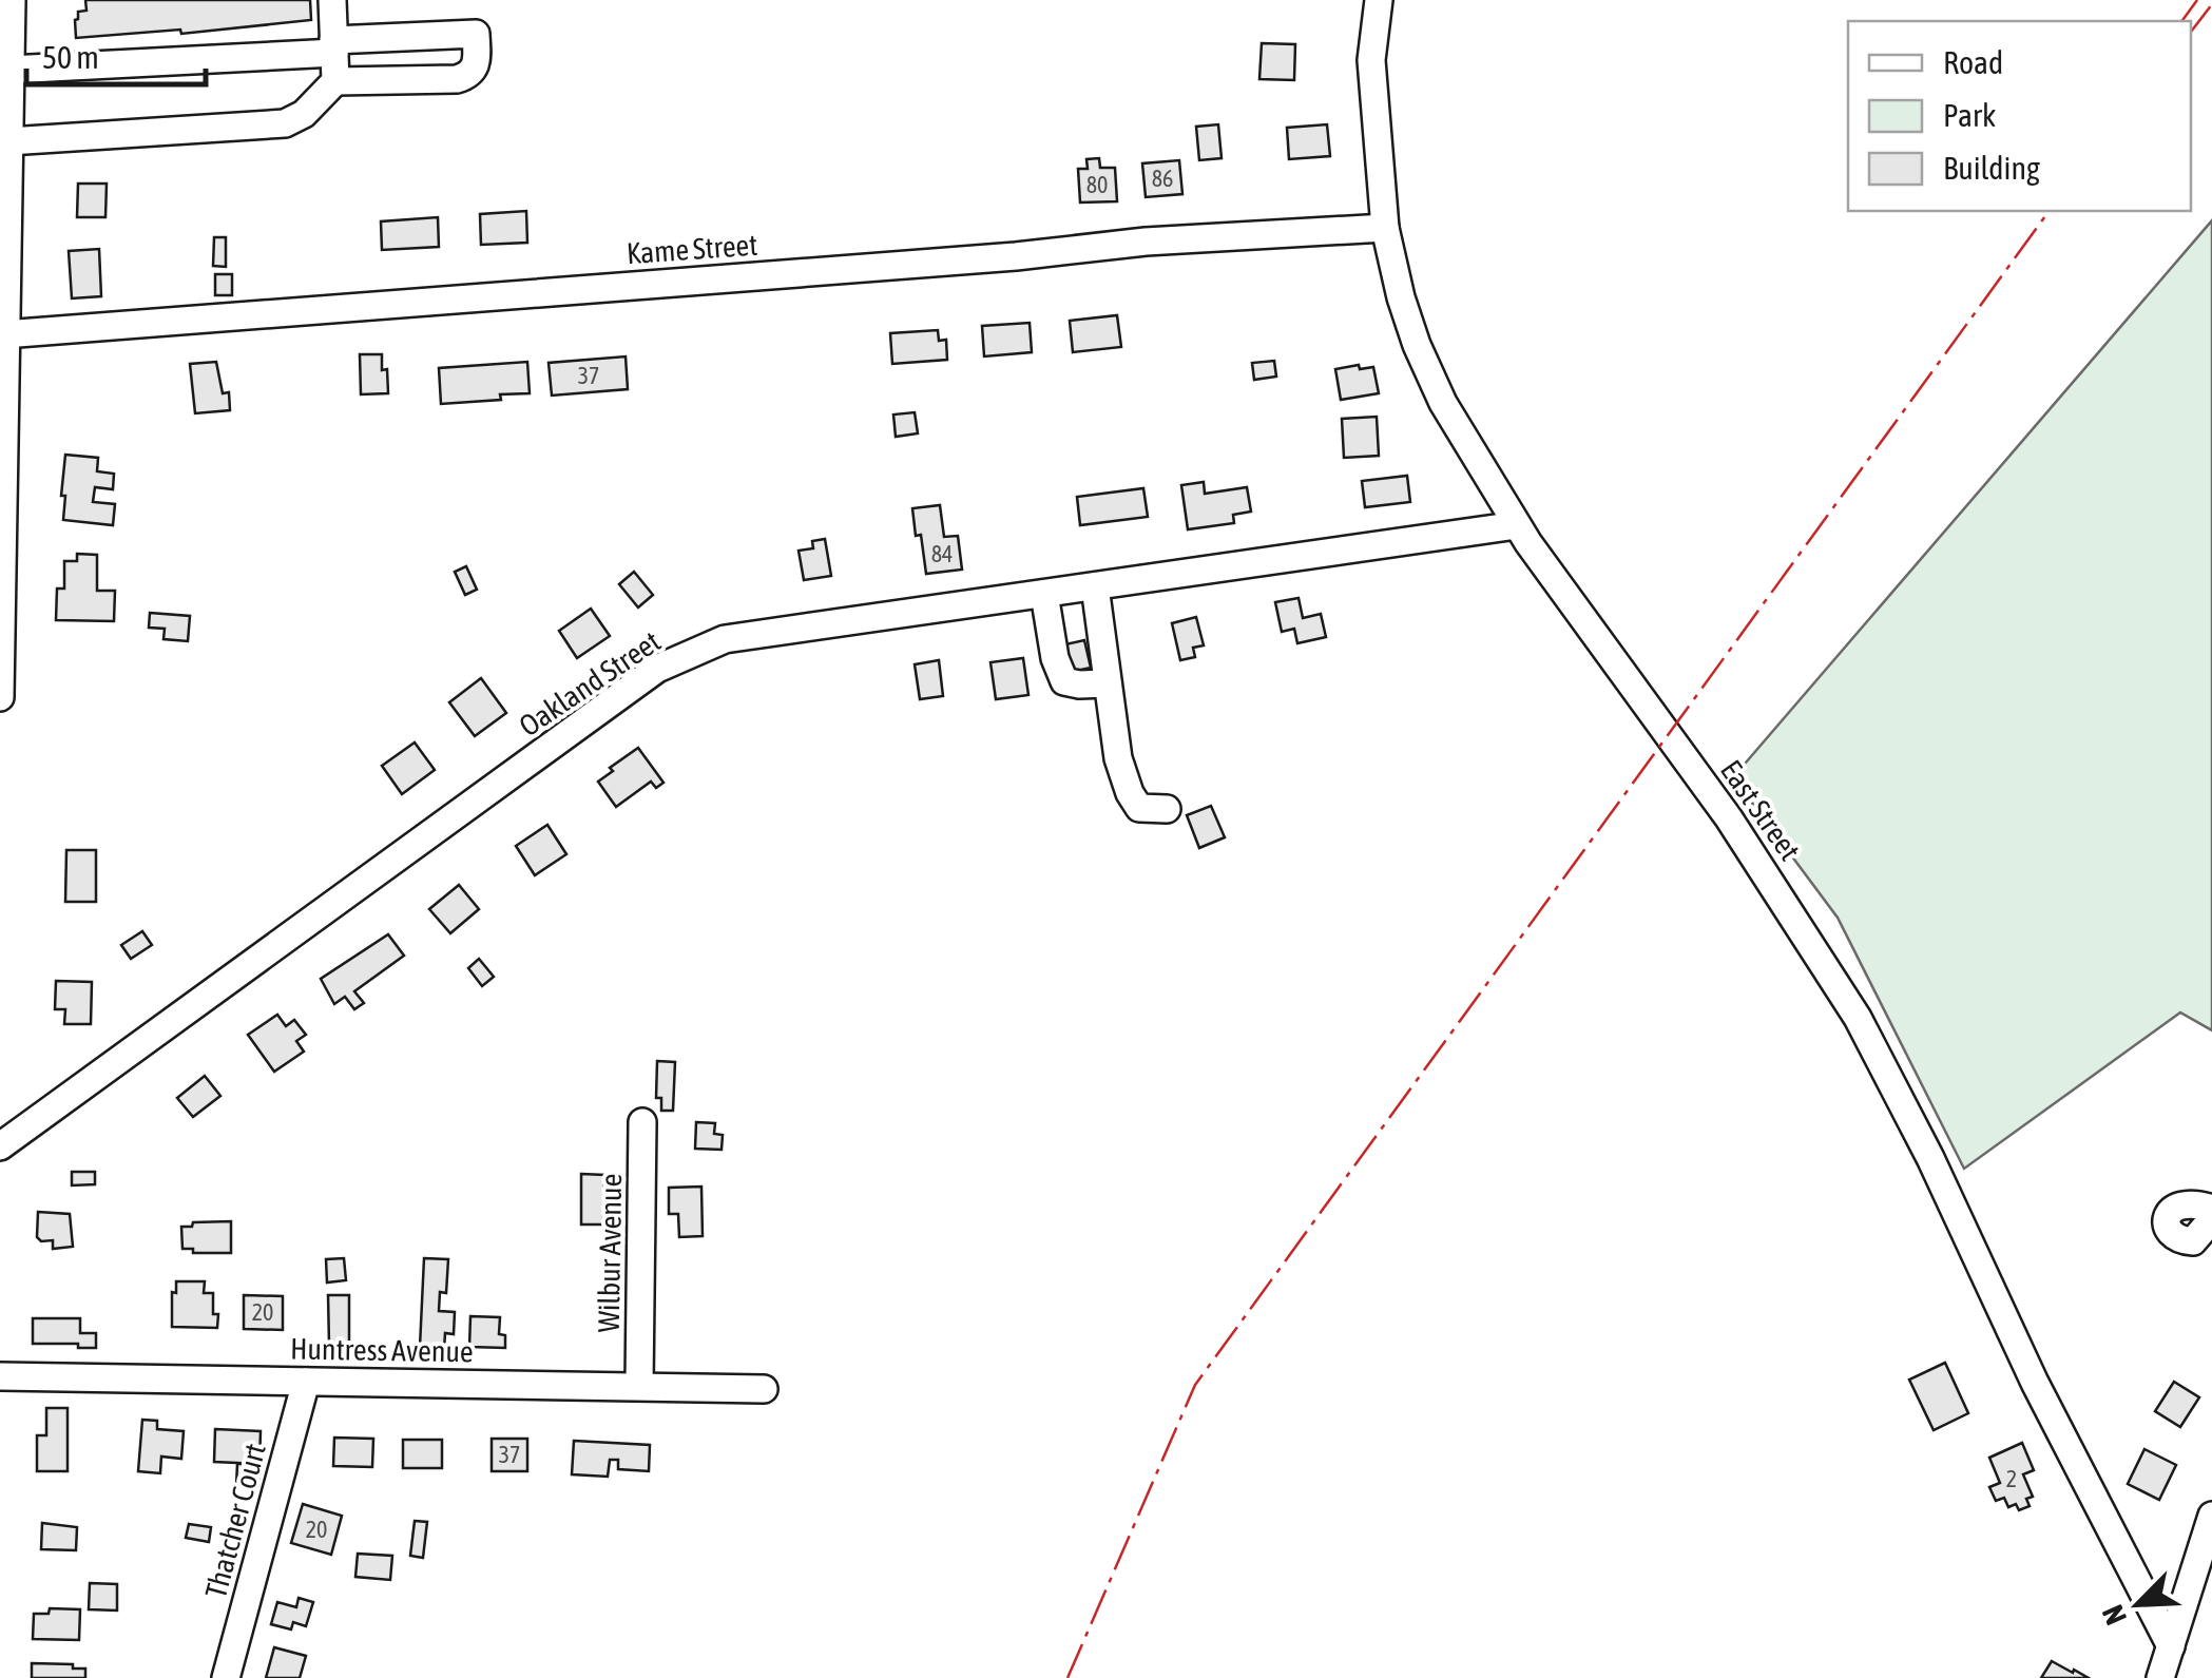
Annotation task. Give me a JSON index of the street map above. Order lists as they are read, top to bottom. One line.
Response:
{"streets":{"street":["Kame Street","Oakland Street","East Street","Wilbur Avenue","Huntress Avenue","Thatcher Court"]},"crossings":[["Kame Street","East Street"],["Oakland Street","East Street"],["Wilbur Avenue","Huntress Avenue"],["Huntress Avenue","Thatcher Court"]],"house_numbers":["86","80","37","84","20","37","2","20"],"legend":["Road","Park","Building"],"scale_bar":"50 m","north":"bottom left"}
